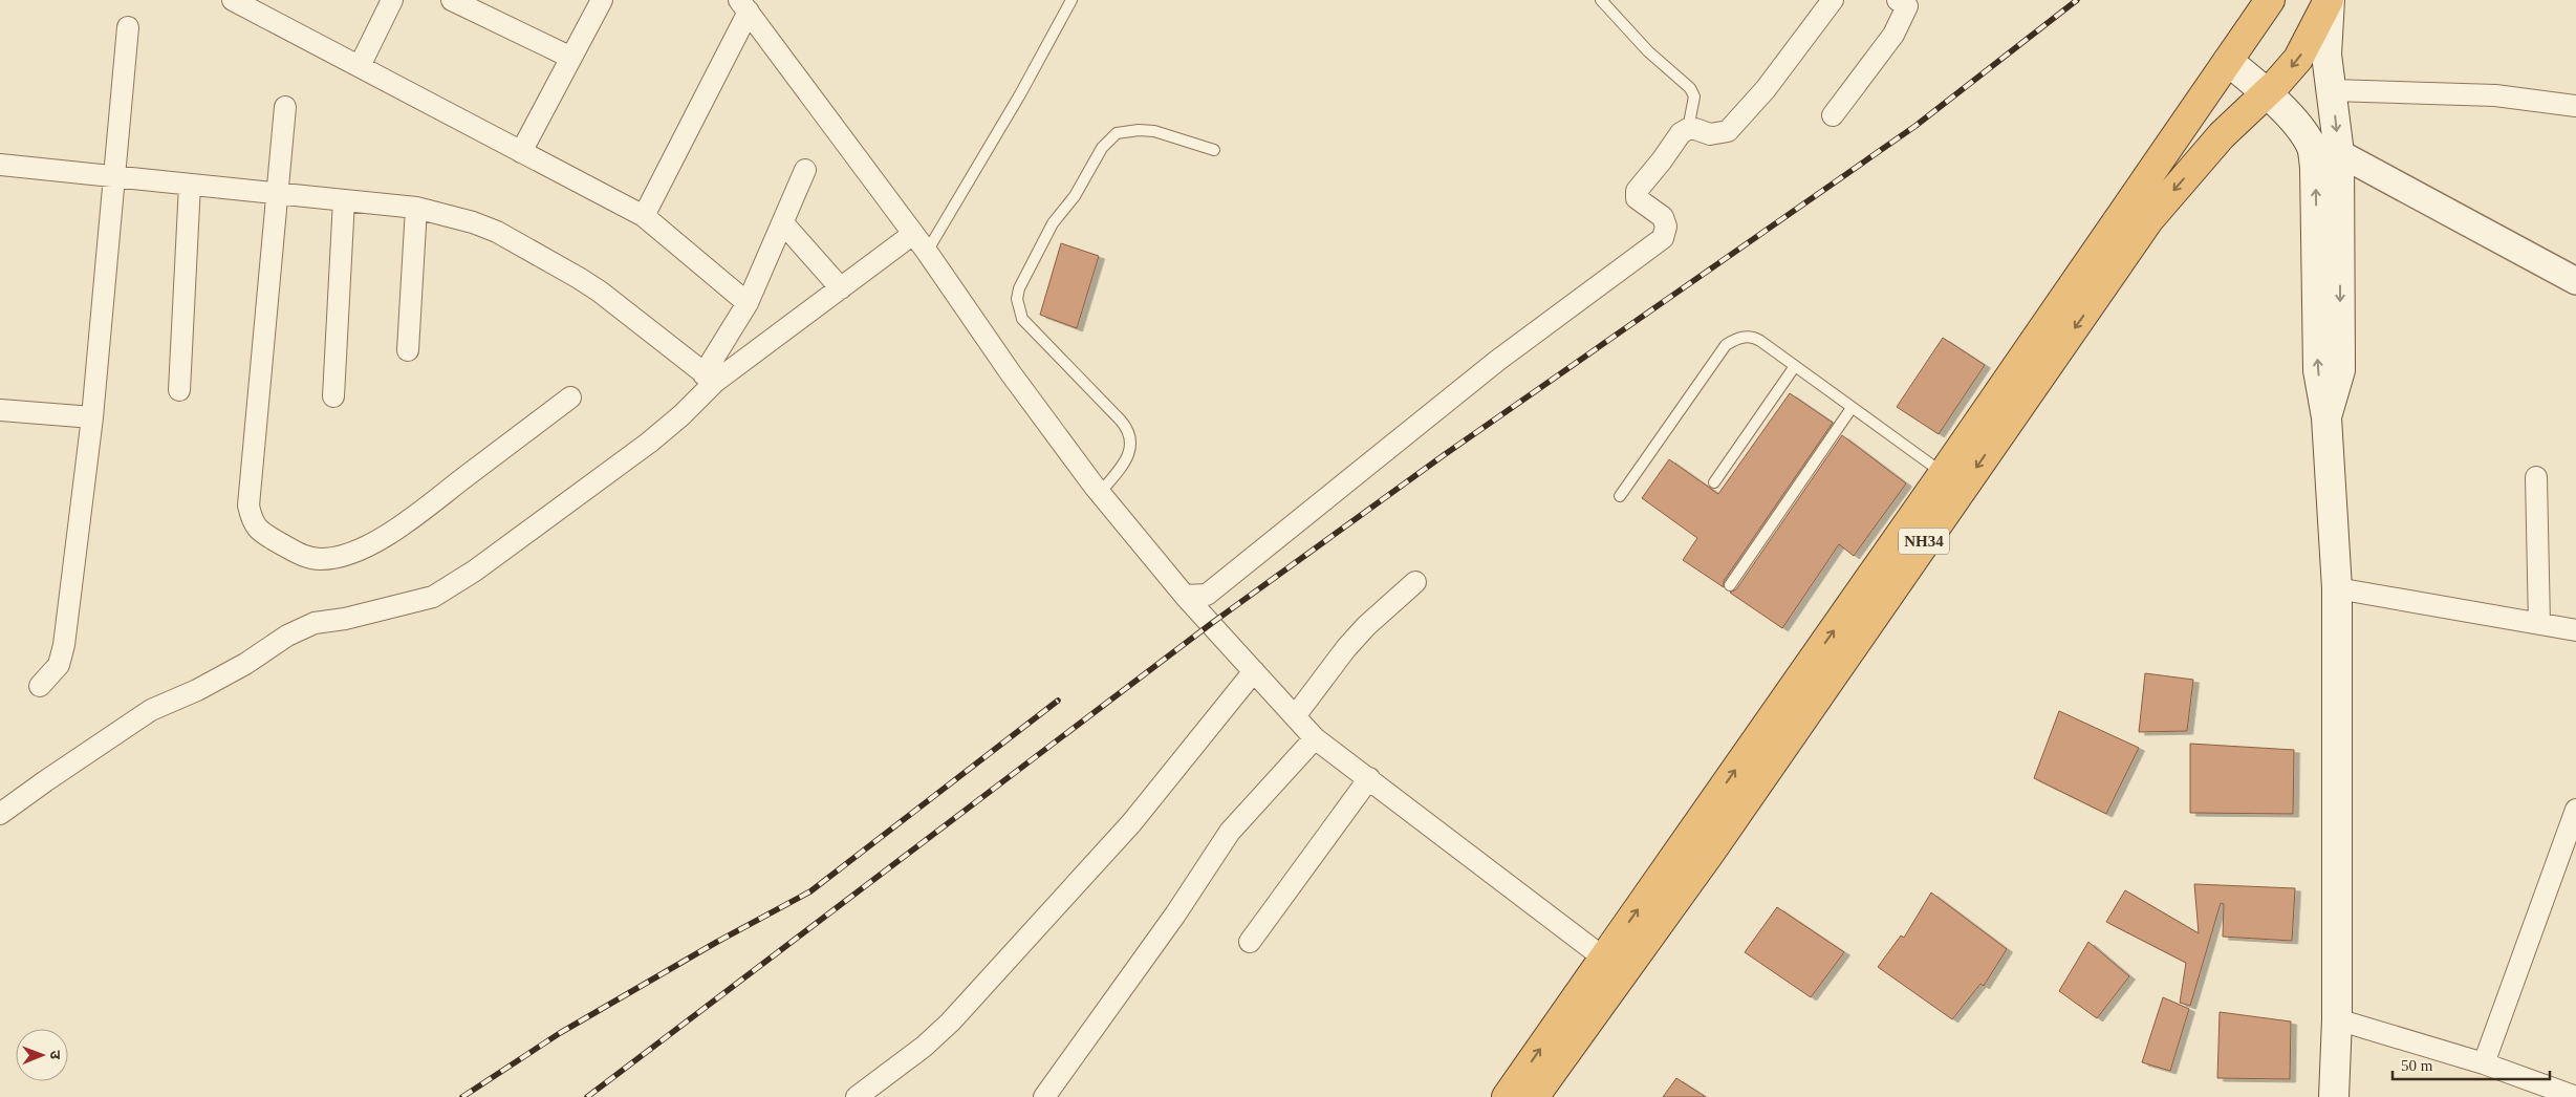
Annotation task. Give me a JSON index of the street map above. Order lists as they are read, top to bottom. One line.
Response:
{"streets":{"highway":["NH34"]},"scale_bar":"50 m","north":"right"}
